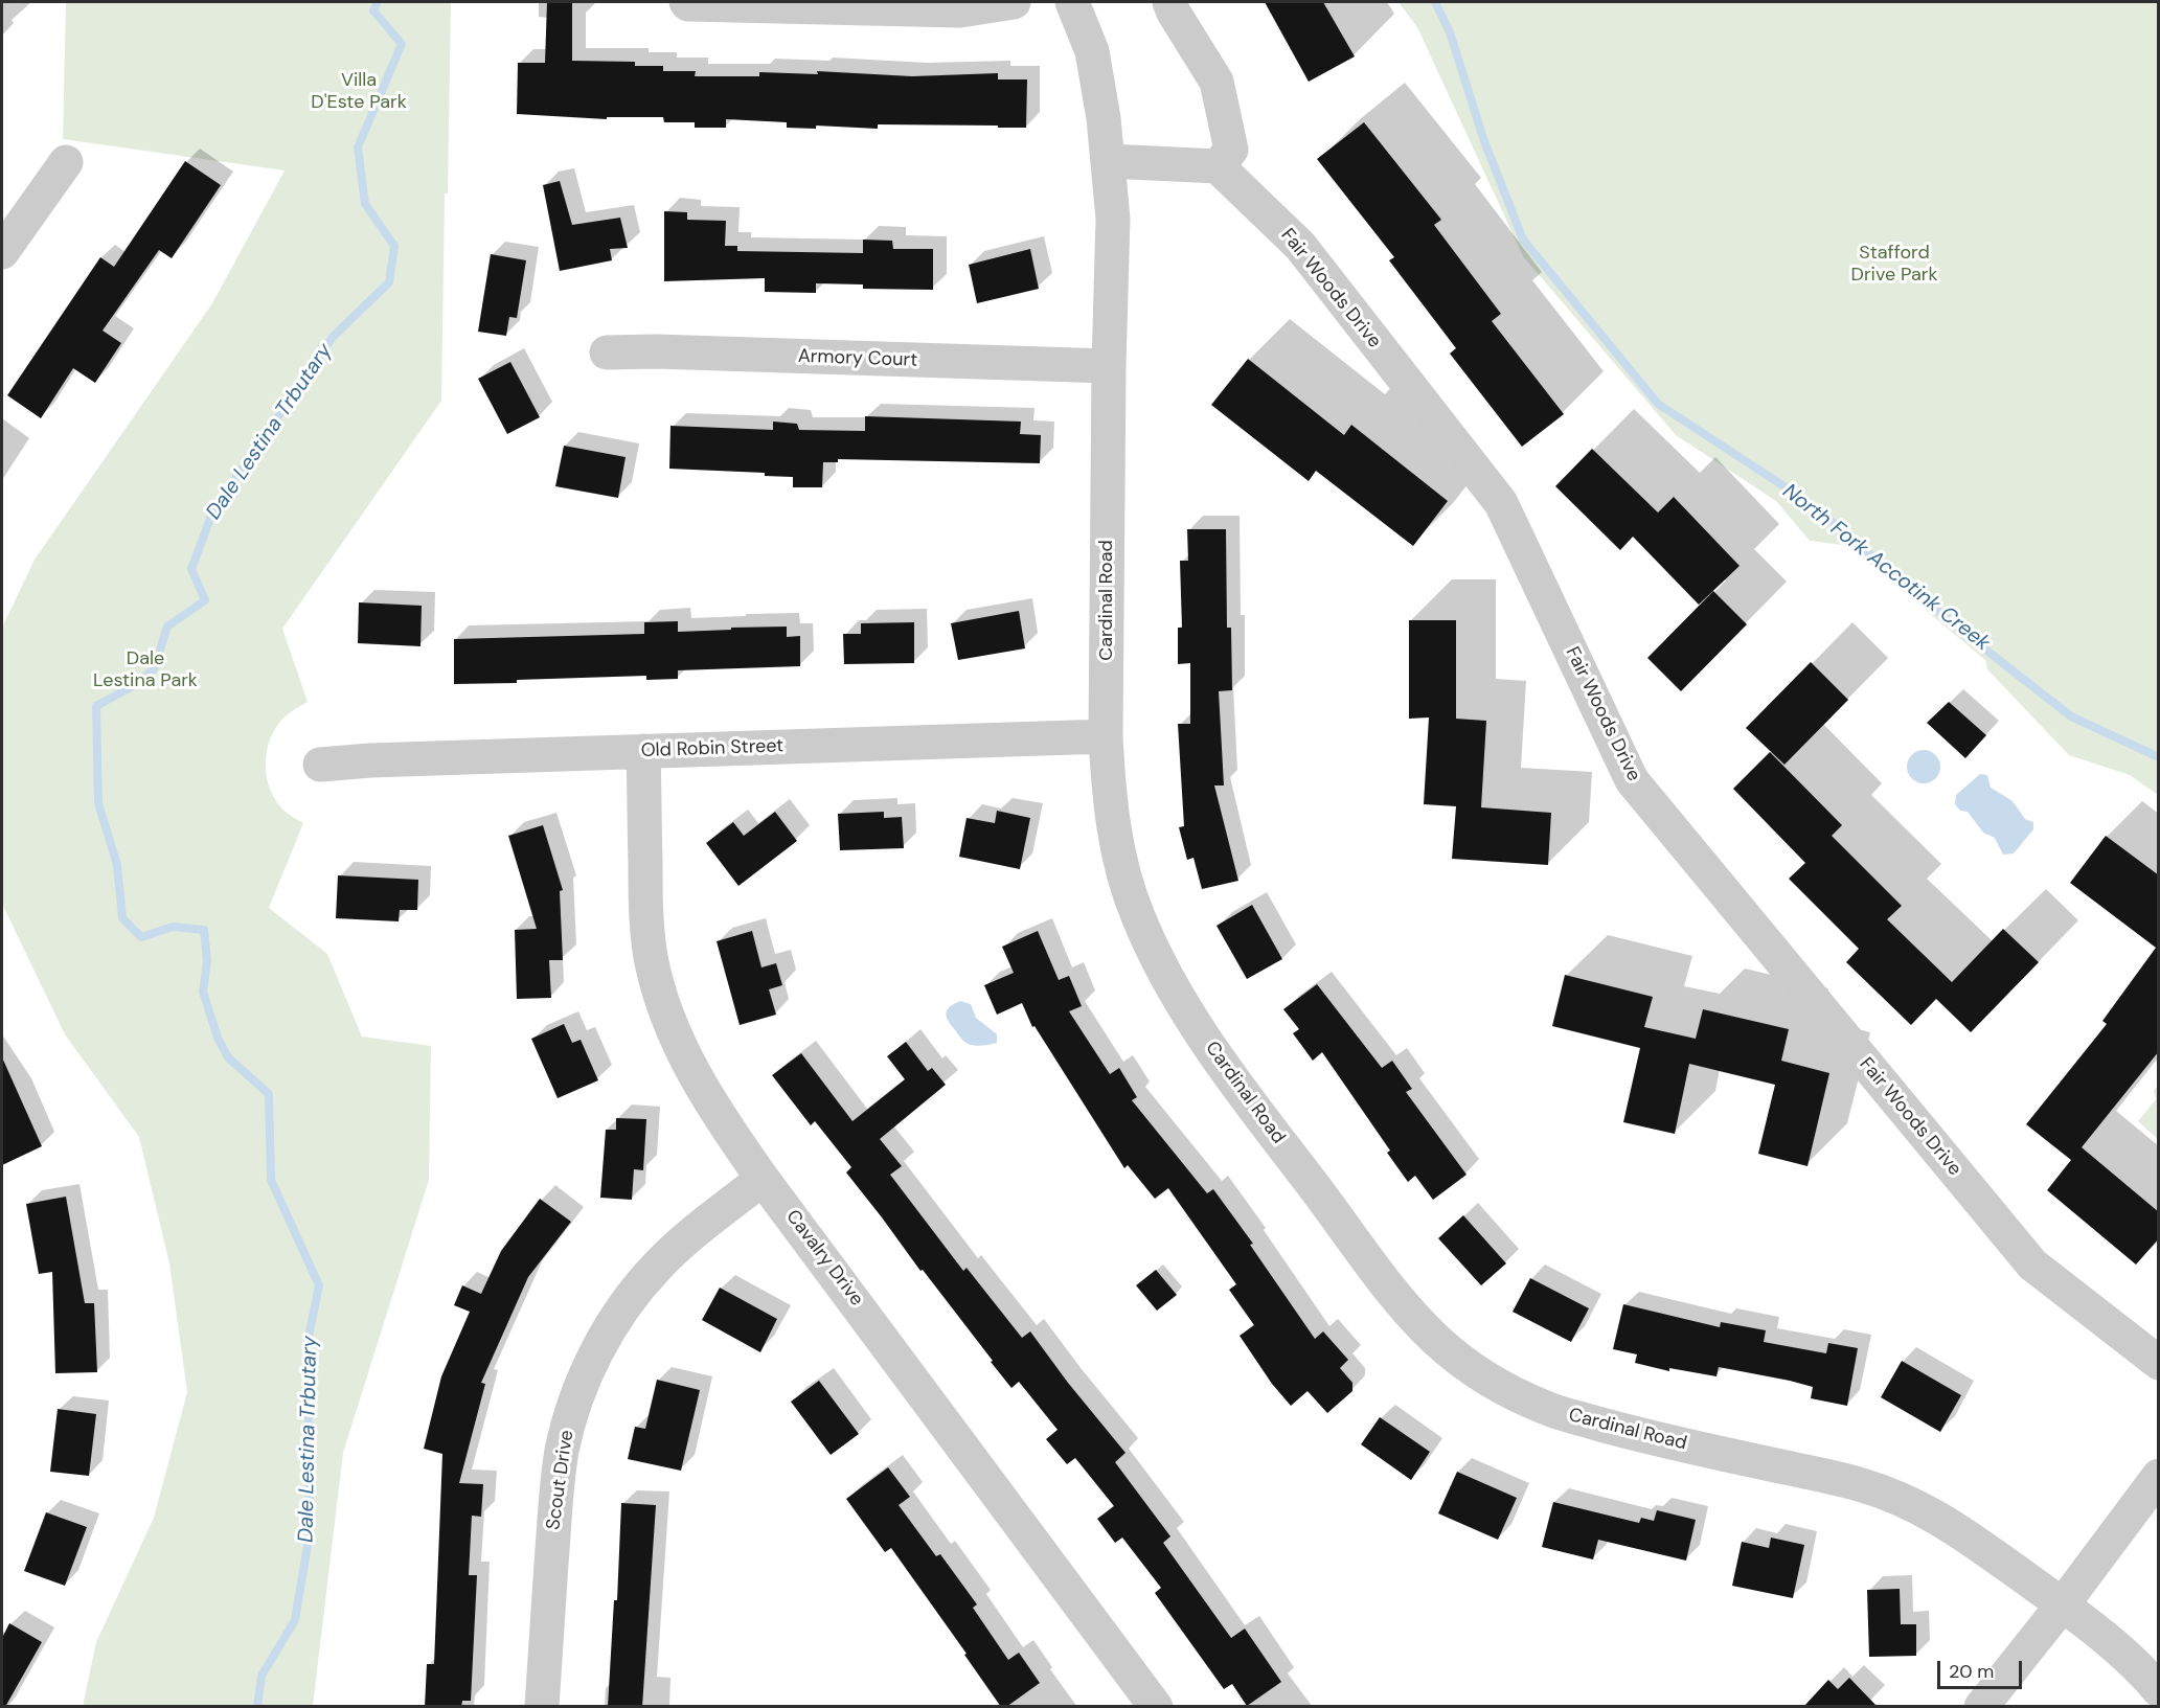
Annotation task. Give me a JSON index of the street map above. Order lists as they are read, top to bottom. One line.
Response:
{"streets":{"street":["Fair Woods Drive","Armory Court","Cardinal Road","Old Robin Street","Cavalry Drive","Scout Drive"]},"crossings":[["Armory Court","Cardinal Road"],["Cardinal Road","Old Robin Street"],["Old Robin Street","Cavalry Drive"],["Cavalry Drive","Scout Drive"]],"water":["Dale Lestina Trbutary","North Fork Accotink Creek"],"parks":["Villa D'Este Park","Stafford Drive Park","Dale Lestina Park"],"scale_bar":"20 m"}
